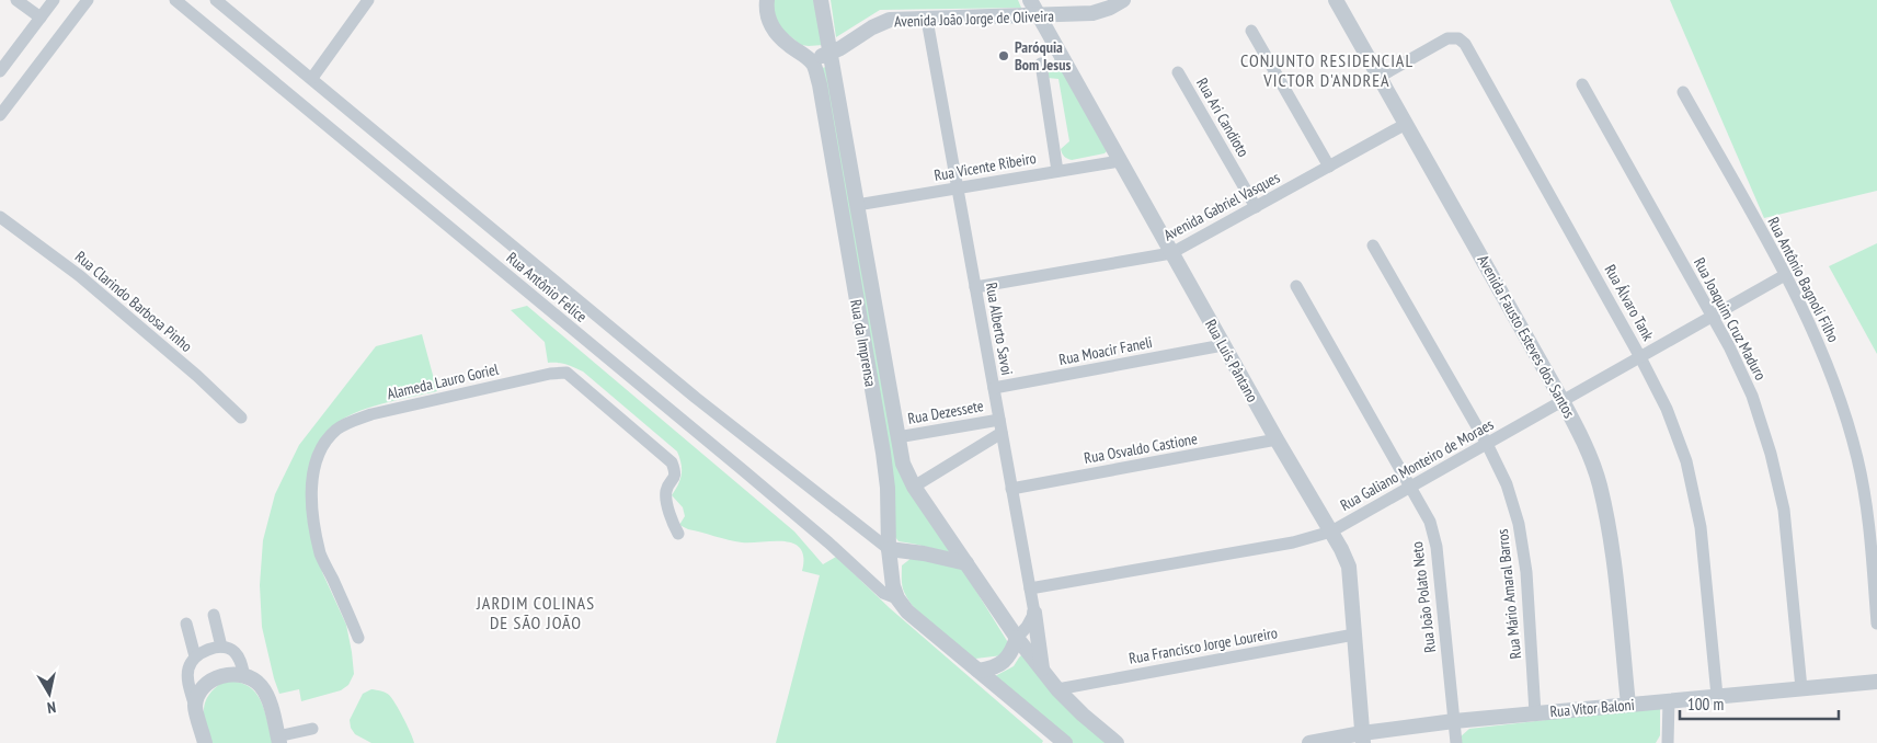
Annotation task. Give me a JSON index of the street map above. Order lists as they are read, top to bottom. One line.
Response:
{"streets":{"street":["Avenida João Jorge de Oliveira","Rua Ari Candioto","Rua Vicente Ribeiro","Avenida Gabriel Vasques","Rua Antônio Bagnoli Filho","Rua Antônio Felice","Rua Clarindo Barbosa Pinho","Rua Álvaro Tank","Rua Joaquim Cruz Maduro","Rua Alberto Savoi","Avenida Fausto Esteves dos Santos","Rua da Imprensa","Rua Moacir Faneli","Rua Luís Pântano","Alameda Lauro Goriel","Rua Dezessete","Rua Osvaldo Castione","Rua Galiano Monteiro de Moraes","Rua Mário Amaral Barros","Rua João Polato Neto","Rua Francisco Jorge Loureiro","Rua Vítor Baloni"]},"crossings":[["Avenida João Jorge de Oliveira","Rua Alberto Savoi"],["Avenida João Jorge de Oliveira","Rua da Imprensa"],["Avenida João Jorge de Oliveira","Rua Luís Pântano"],["Rua Ari Candioto","Avenida Gabriel Vasques"],["Rua Vicente Ribeiro","Rua Alberto Savoi"],["Rua Vicente Ribeiro","Rua da Imprensa"],["Rua Vicente Ribeiro","Rua Luís Pântano"],["Avenida Gabriel Vasques","Rua Alberto Savoi"],["Avenida Gabriel Vasques","Avenida Fausto Esteves dos Santos"],["Avenida Gabriel Vasques","Rua Luís Pântano"],["Rua Antônio Bagnoli Filho","Rua Galiano Monteiro de Moraes"],["Rua Antônio Felice","Rua da Imprensa"],["Rua Álvaro Tank","Avenida Fausto Esteves dos Santos"],["Rua Álvaro Tank","Rua Galiano Monteiro de Moraes"],["Rua Álvaro Tank","Rua Vítor Baloni"],["Rua Joaquim Cruz Maduro","Rua Galiano Monteiro de Moraes"],["Rua Joaquim Cruz Maduro","Rua Vítor Baloni"],["Rua Alberto Savoi","Rua Moacir Faneli"],["Rua Alberto Savoi","Rua Dezessete"],["Rua Alberto Savoi","Rua Osvaldo Castione"],["Rua Alberto Savoi","Rua Galiano Monteiro de Moraes"],["Avenida Fausto Esteves dos Santos","Rua Galiano Monteiro de Moraes"],["Avenida Fausto Esteves dos Santos","Rua Vítor Baloni"],["Rua da Imprensa","Rua Dezessete"],["Rua da Imprensa","Rua Francisco Jorge Loureiro"],["Rua Moacir Faneli","Rua Luís Pântano"],["Rua Luís Pântano","Rua Osvaldo Castione"],["Rua Luís Pântano","Rua Galiano Monteiro de Moraes"],["Rua Luís Pântano","Rua Francisco Jorge Loureiro"],["Rua Luís Pântano","Rua Vítor Baloni"],["Rua Galiano Monteiro de Moraes","Rua Mário Amaral Barros"],["Rua Galiano Monteiro de Moraes","Rua João Polato Neto"],["Rua Mário Amaral Barros","Rua Vítor Baloni"],["Rua João Polato Neto","Rua Vítor Baloni"]],"districts":["CONJUNTO RESIDENCIAL VICTOR D'ANDREA","JARDIM COLINAS DE SÃO JOÃO"],"places":["Paróquia Bom Jesus"],"scale_bar":"100 m","north":"bottom"}
